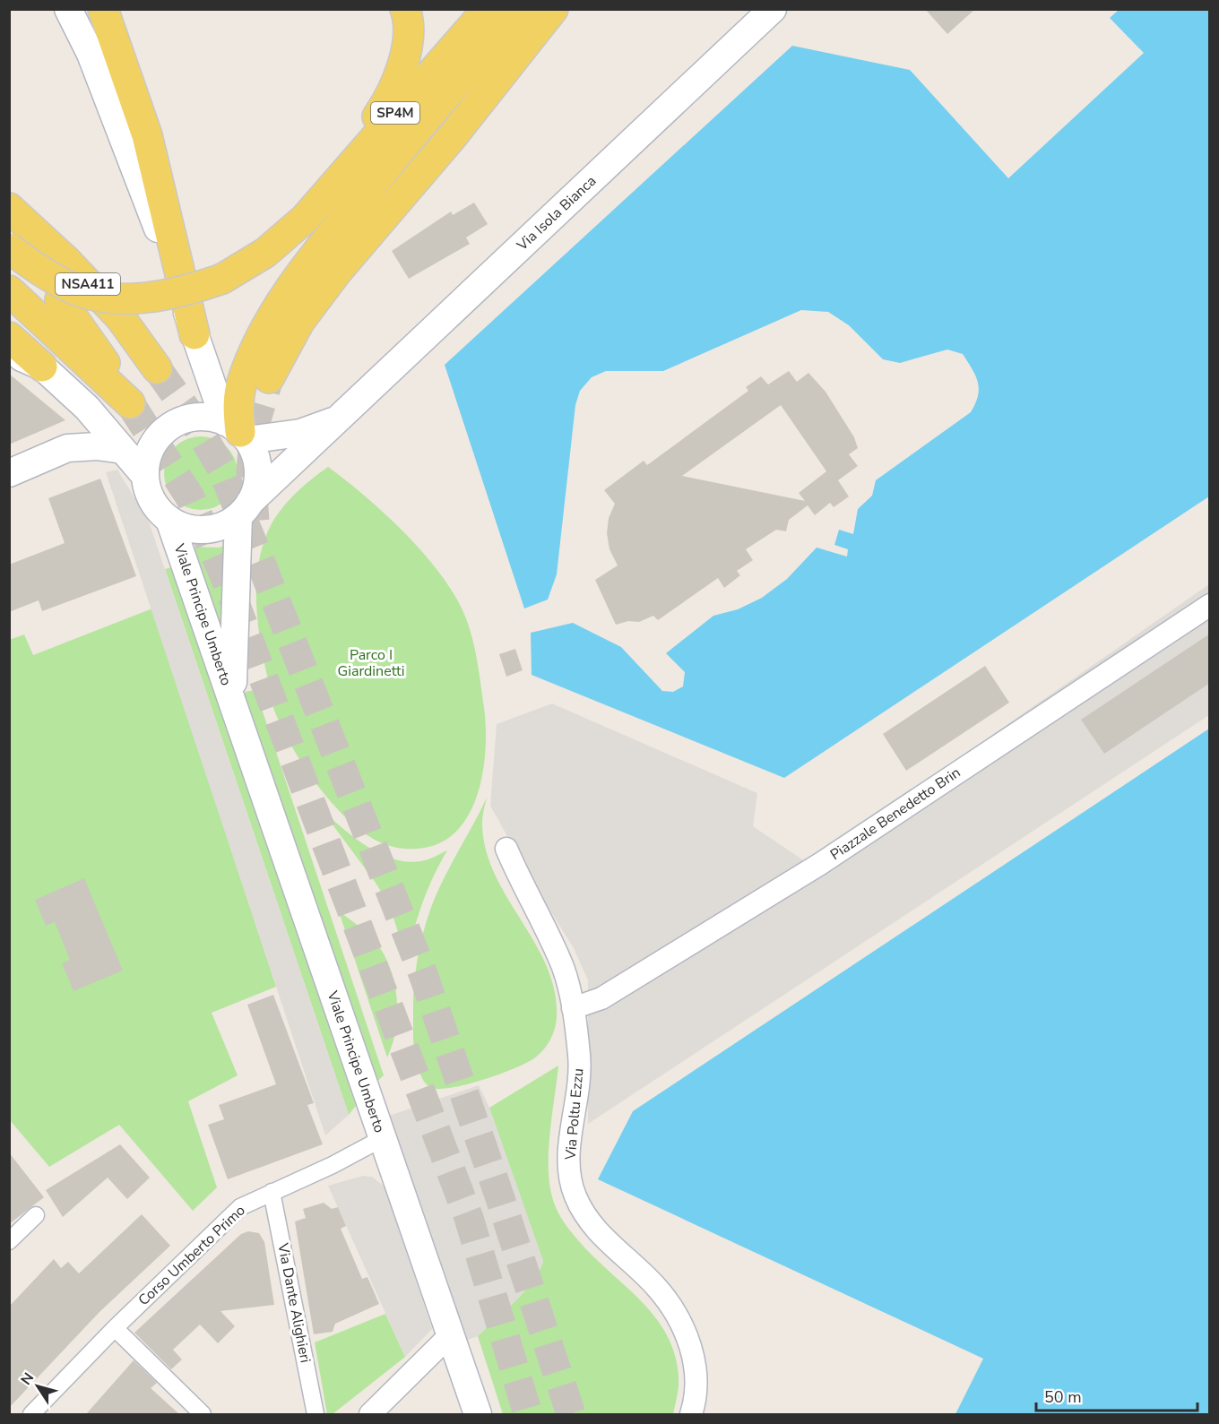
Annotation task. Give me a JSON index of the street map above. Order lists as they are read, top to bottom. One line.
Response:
{"streets":{"main road":["SP4M","NSA411"],"street":["Via Isola Bianca","Viale Principe Umberto","Piazzale Benedetto Brin","Via Poltu Ezzu","Corso Umberto Primo","Via Dante Alighieri"]},"crossings":[["Via Isola Bianca","Viale Principe Umberto"],["Viale Principe Umberto","Corso Umberto Primo"],["Piazzale Benedetto Brin","Via Poltu Ezzu"],["Corso Umberto Primo","Via Dante Alighieri"]],"parks":["Parco I Giardinetti"],"scale_bar":"50 m","north":"top left"}
